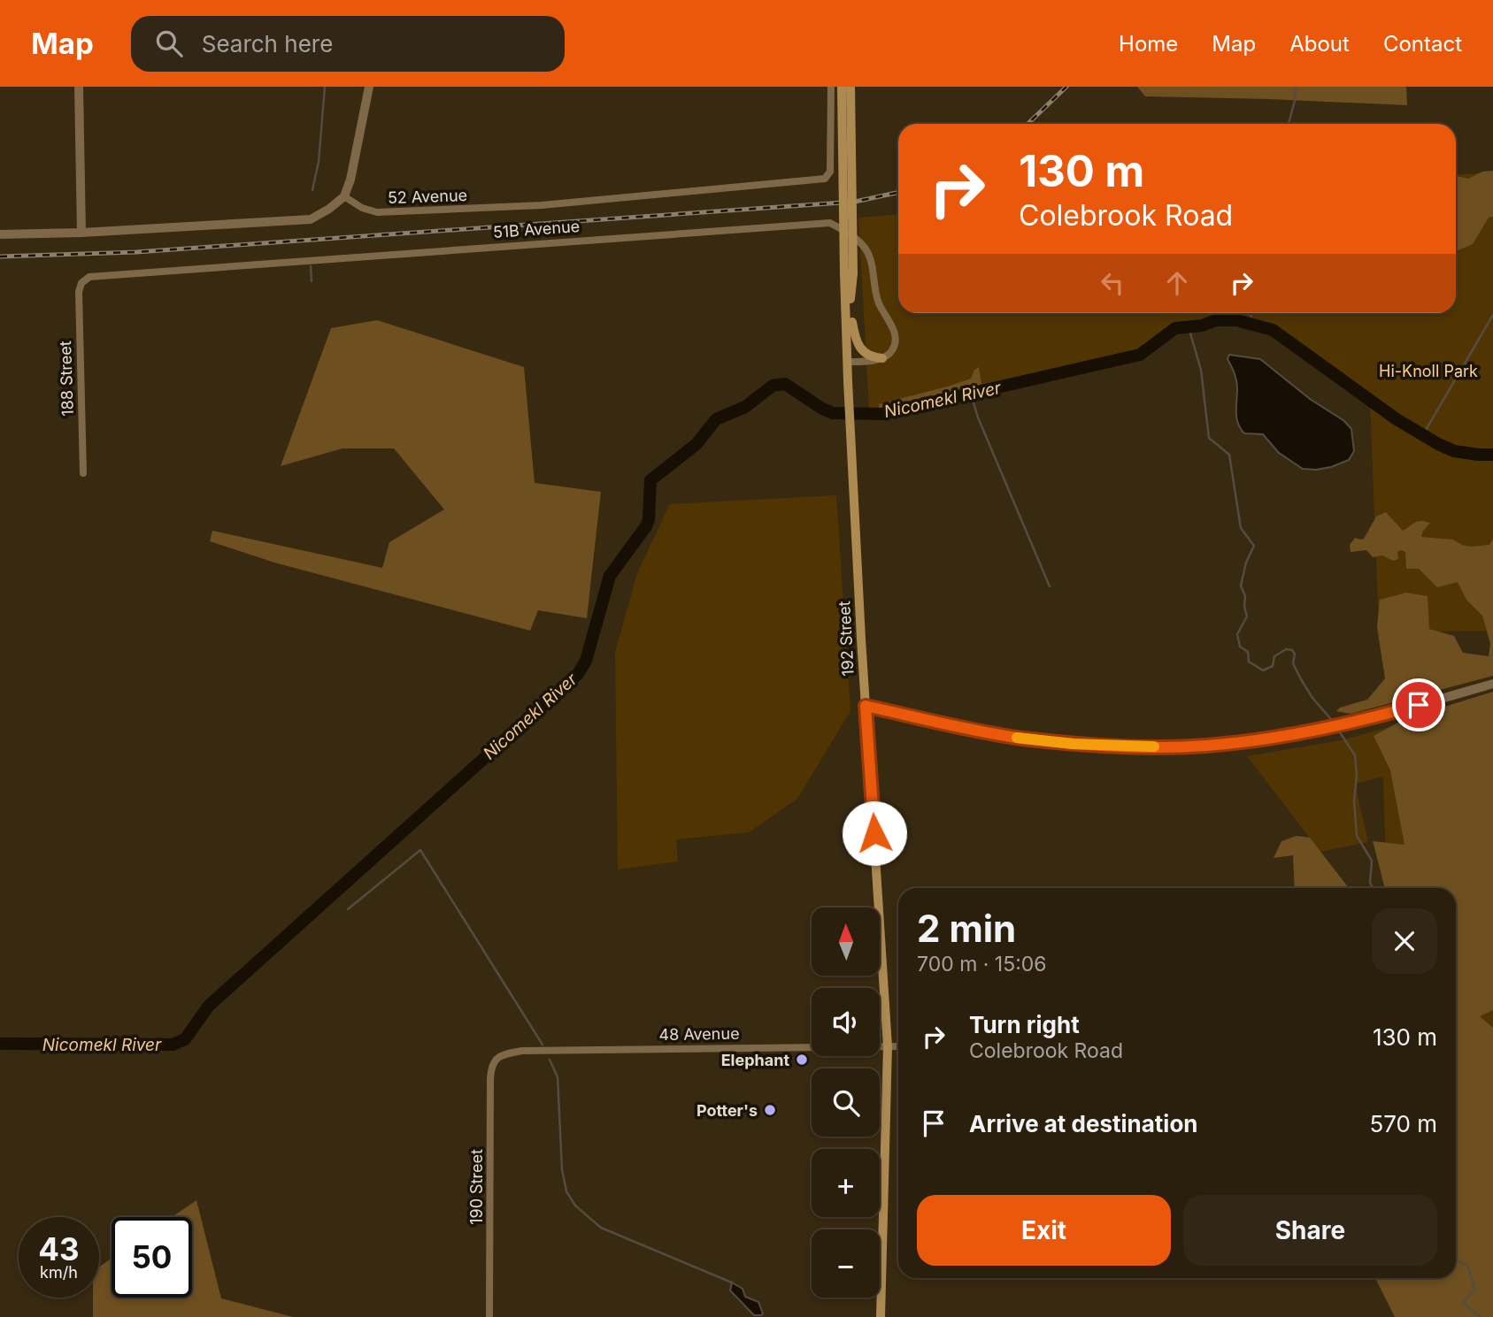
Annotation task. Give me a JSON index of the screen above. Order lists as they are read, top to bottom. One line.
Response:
{"streets":{"main road":["192 Street"],"street":["52 Avenue","51B Avenue","188 Street","48 Avenue","190 Street"]},"crossings":[["51B Avenue","188 Street"],["192 Street","48 Avenue"],["48 Avenue","190 Street"]],"water":["Nicomekl River"],"parks":["Hi-Knoll Park"],"places":["Elephant","Potter's"],"north":"top","page":{"header":"Map","search":"Search here","nav":["Home","Map","About","Contact"],"turn":["130 m","Colebrook Road"],"heading":["2 min","700 m · 15:06"],"map_buttons":["+","−"],"list":[{"name":"Turn right","note":"Colebrook Road","value":"130 m"},{"name":"Arrive at destination","value":"570 m"}],"buttons":["Exit","Share"],"speed":"43 km/h","limit":"50"}}
